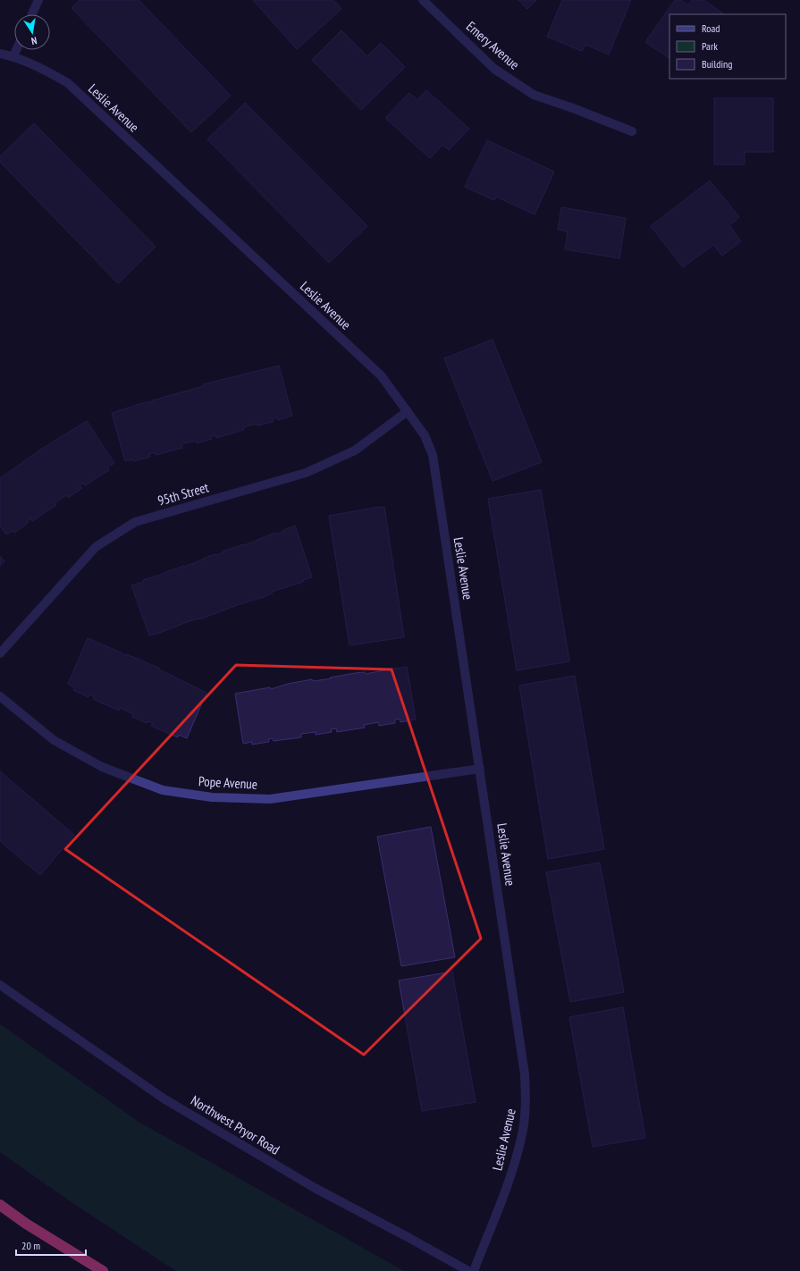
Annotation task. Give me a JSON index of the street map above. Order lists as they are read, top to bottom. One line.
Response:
{"streets":{"street":["Emery Avenue","Leslie Avenue","95th Street","Pope Avenue","Northwest Pryor Road"]},"crossings":[["Leslie Avenue","95th Street"],["Leslie Avenue","Pope Avenue"]],"legend":["Road","Park","Building"],"scale_bar":"20 m","north":"bottom"}
